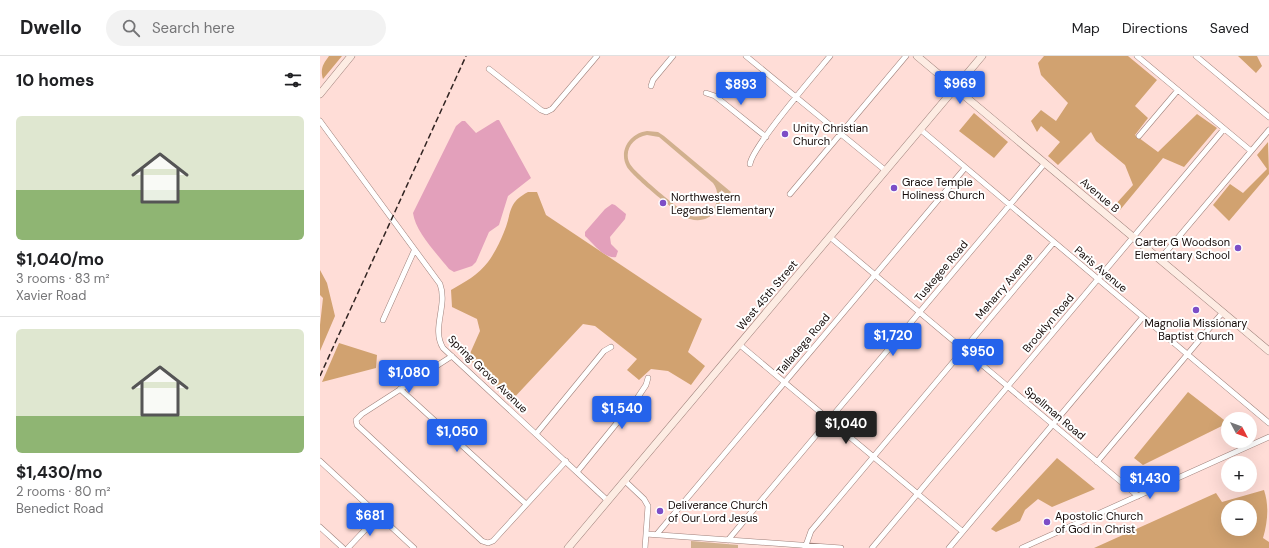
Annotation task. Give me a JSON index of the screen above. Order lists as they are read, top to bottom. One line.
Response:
{"streets":{"street":["Avenue B","Paris Avenue","Tuskegee Road","Meharry Avenue","West 45th Street","Brooklyn Road","Talladega Road","Spring Grove Avenue","Spellman Road"]},"crossings":[["Avenue B","Tuskegee Road"],["Avenue B","West 45th Street"],["Avenue B","Brooklyn Road"],["Paris Avenue","Tuskegee Road"],["Paris Avenue","Meharry Avenue"],["Paris Avenue","West 45th Street"],["Paris Avenue","Brooklyn Road"],["Paris Avenue","Talladega Road"],["Tuskegee Road","Spellman Road"],["Meharry Avenue","Spellman Road"],["West 45th Street","Spring Grove Avenue"],["West 45th Street","Spellman Road"],["Brooklyn Road","Spellman Road"],["Talladega Road","Spellman Road"]],"places":["Unity Christian Church","Grace Temple Holiness Church","Northwestern Legends Elementary","Carter G Woodson Elementary School","Magnolia Missionary Baptist Church","Deliverance Church of Our Lord Jesus","Apostolic Church of God in Christ"],"north":"bottom right","page":{"header":"Dwello","search":"Search here","nav":["Map","Directions","Saved"],"heading":"10 homes","price":["$969","$893","$1,720","$950","$1,080","$1,540","$1,040","$1,050","$1,430","$681"],"list":[{"name":"$1,040/mo","note":"3 rooms · 83 m² · Xavier Road"},{"name":"$1,430/mo","note":"2 rooms · 80 m² · Benedict Road"}],"map_buttons":["+","−"]}}
